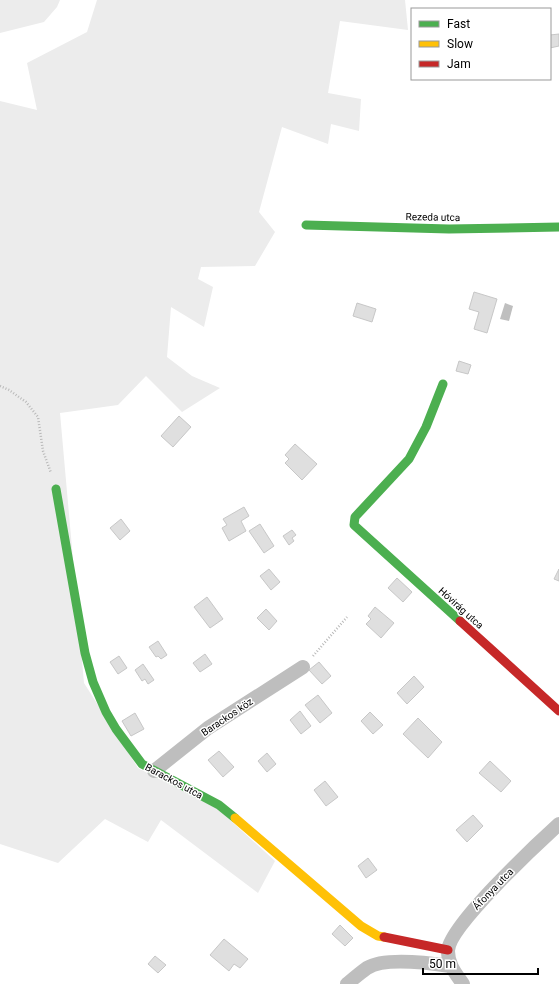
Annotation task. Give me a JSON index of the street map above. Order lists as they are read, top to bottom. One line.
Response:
{"streets":{"street":["Rezeda utca","Hóvirág utca","Barackos köz","Barackos utca","Áfonya utca"]},"crossings":[["Barackos köz","Barackos utca"],["Barackos utca","Áfonya utca"]],"legend":["Fast","Slow","Jam"],"scale_bar":"50 m"}
